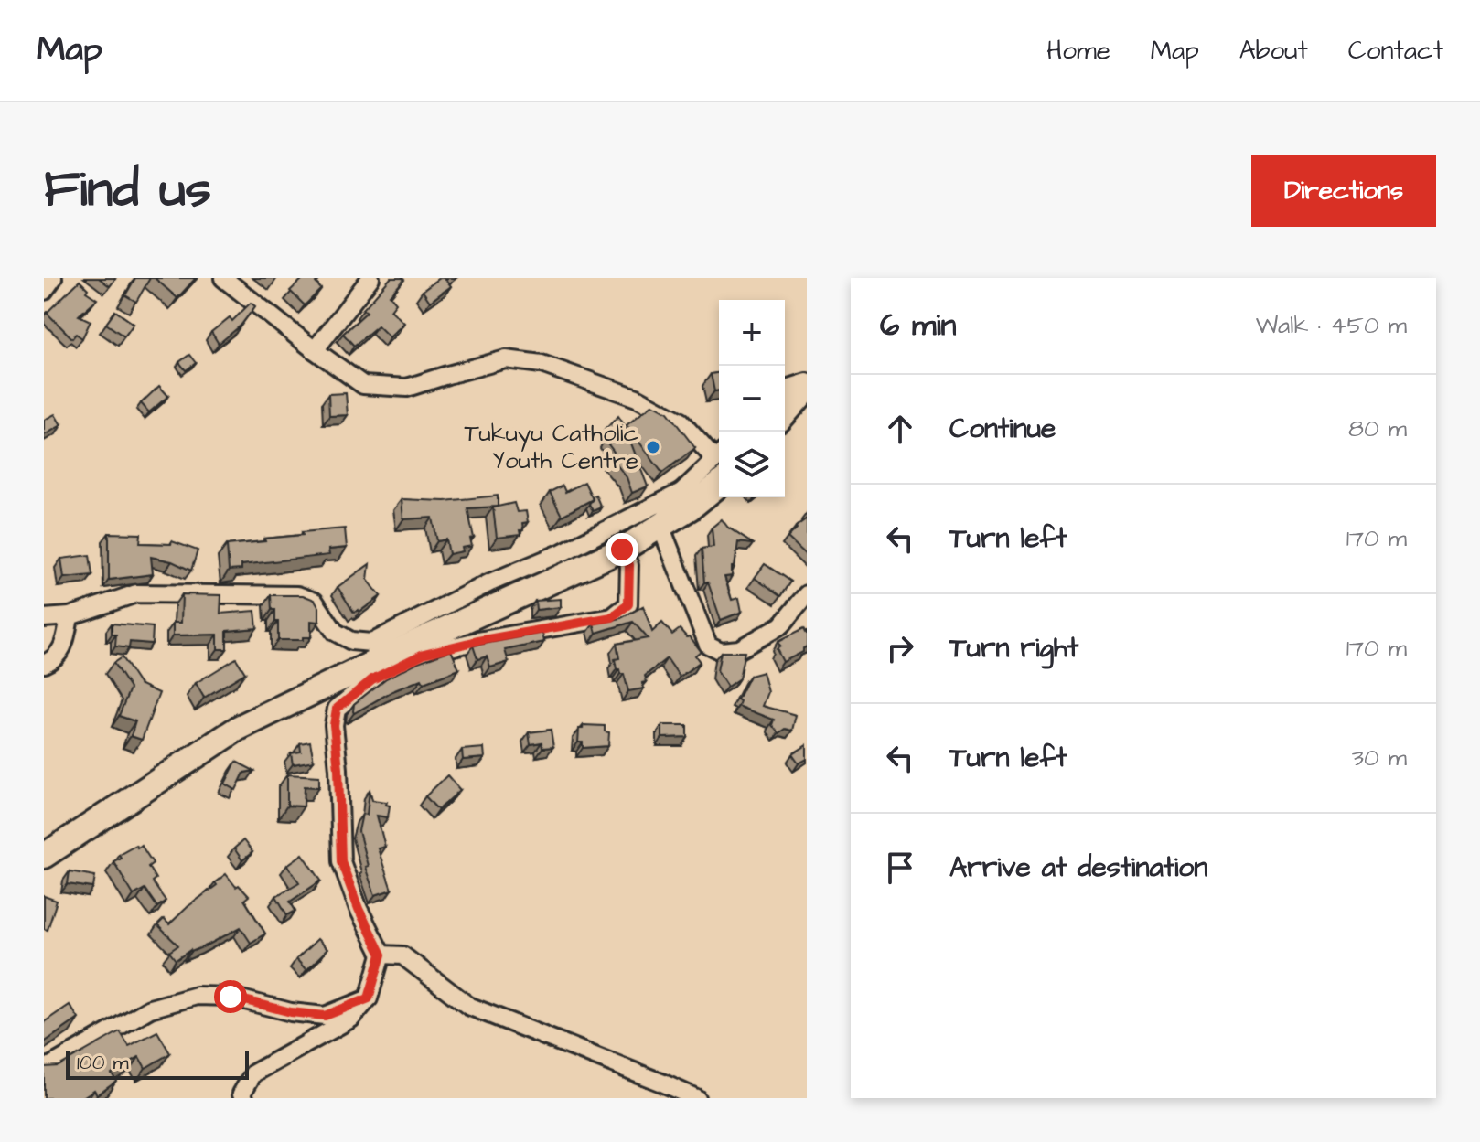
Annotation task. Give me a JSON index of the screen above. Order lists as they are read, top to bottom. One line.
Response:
{"places":["Tukuyu Catholic Youth Centre"],"scale_bar":"100 m","page":{"header":"Map","nav":["Home","Map","About","Contact"],"title":"Find us","buttons":"Directions","heading":["6 min","Walk · 450 m"],"map_buttons":["+","−"],"list":[["Continue","80 m"],["Turn left","170 m"],["Turn right","170 m"],["Turn left","30 m"],"Arrive at destination"],"scale":"100 m"}}
